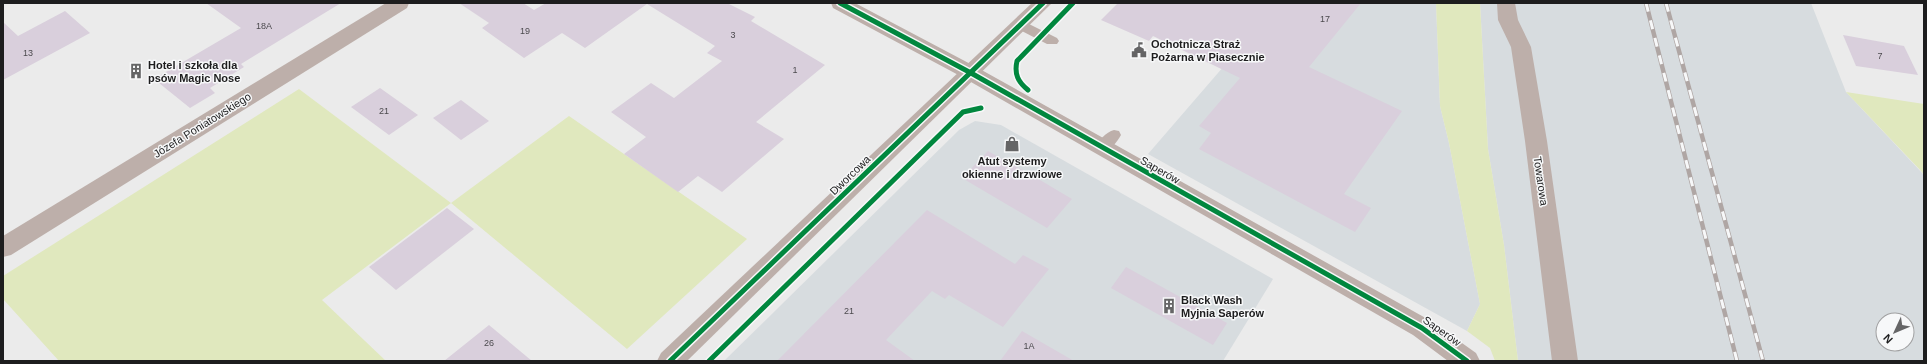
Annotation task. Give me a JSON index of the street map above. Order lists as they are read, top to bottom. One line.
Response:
{"streets":{"street":["Józefa Poniatowskiego","Saperów","Dworcowa","Towarowa"]},"crossings":[["Saperów","Dworcowa"]],"places":{"public building":["Ochotnicza Straż Pożarna w Piasecznie"],"building":["Hotel i szkoła dla psów Magic Nose","Black Wash Myjnia Saperów"],"shop":["Atut systemy okienne i drzwiowe"]},"house_numbers":["17","18A","19","3","13","7","1","21","21","26","1A"],"north":"bottom left"}
